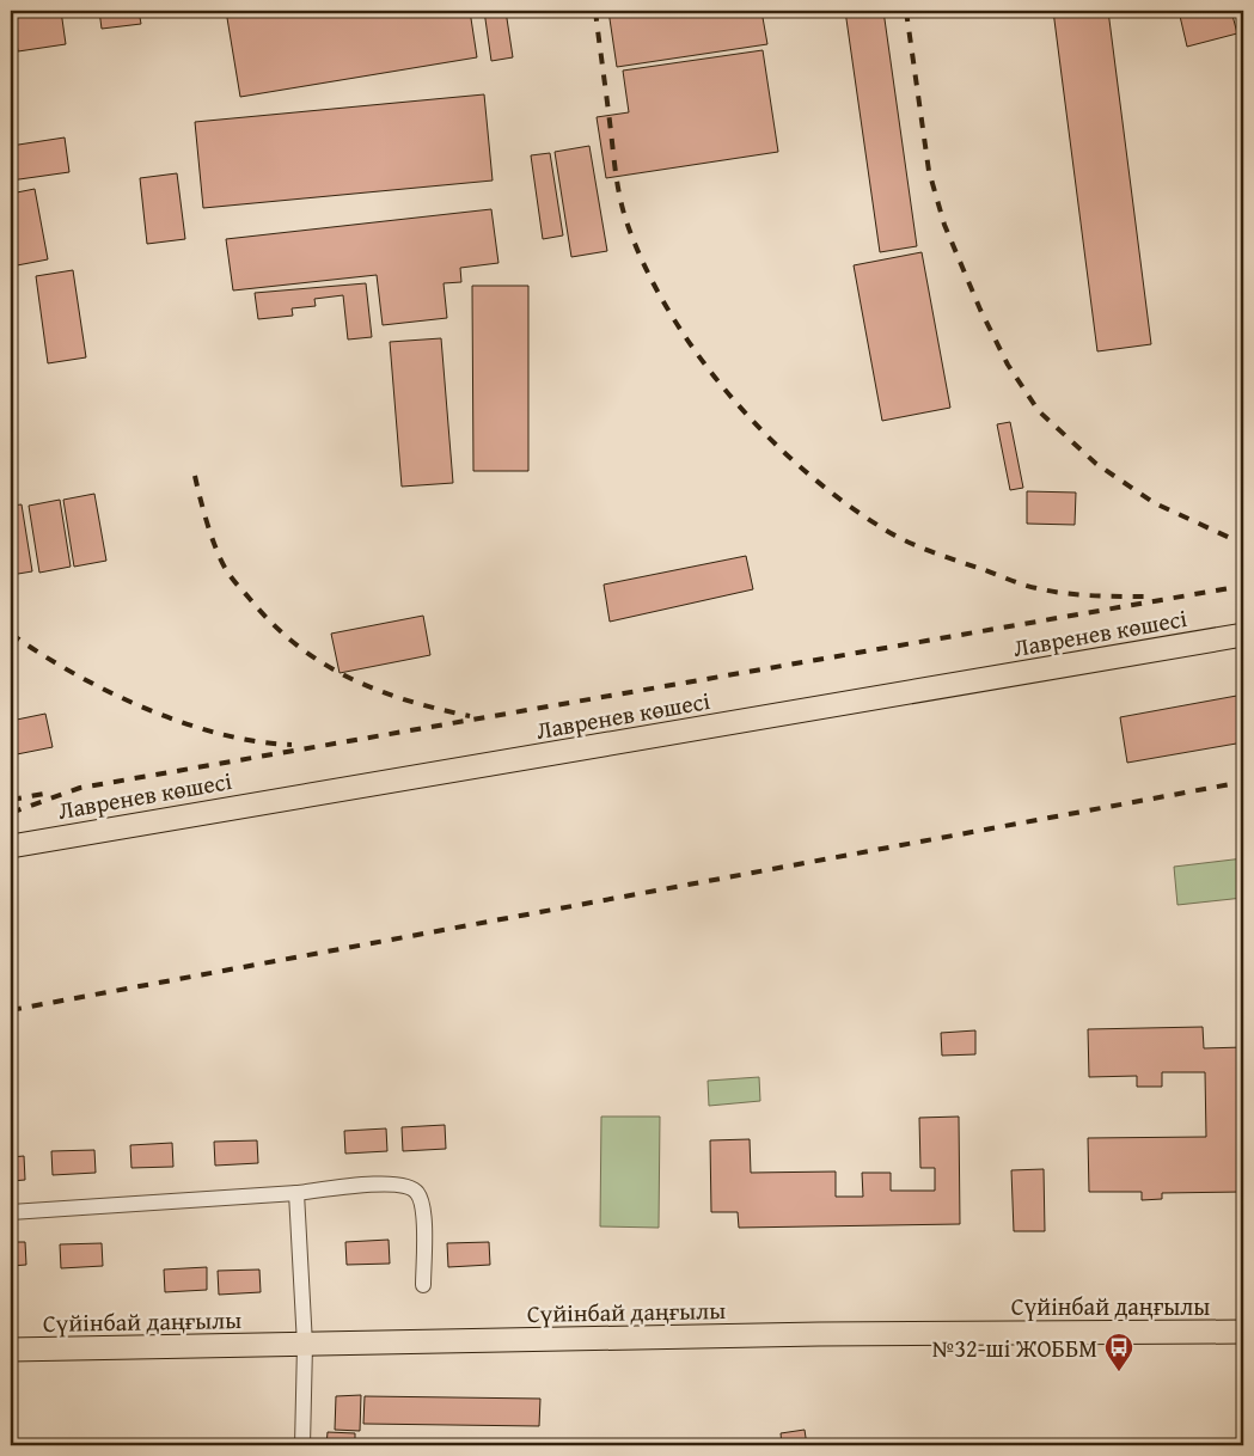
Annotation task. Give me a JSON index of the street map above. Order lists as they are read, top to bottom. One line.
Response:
{"streets":{"main road":["Лавренев көшесі","Сүйінбай даңғылы"]},"places":{"bus stop":["№32-ші ЖОББМ"]}}
